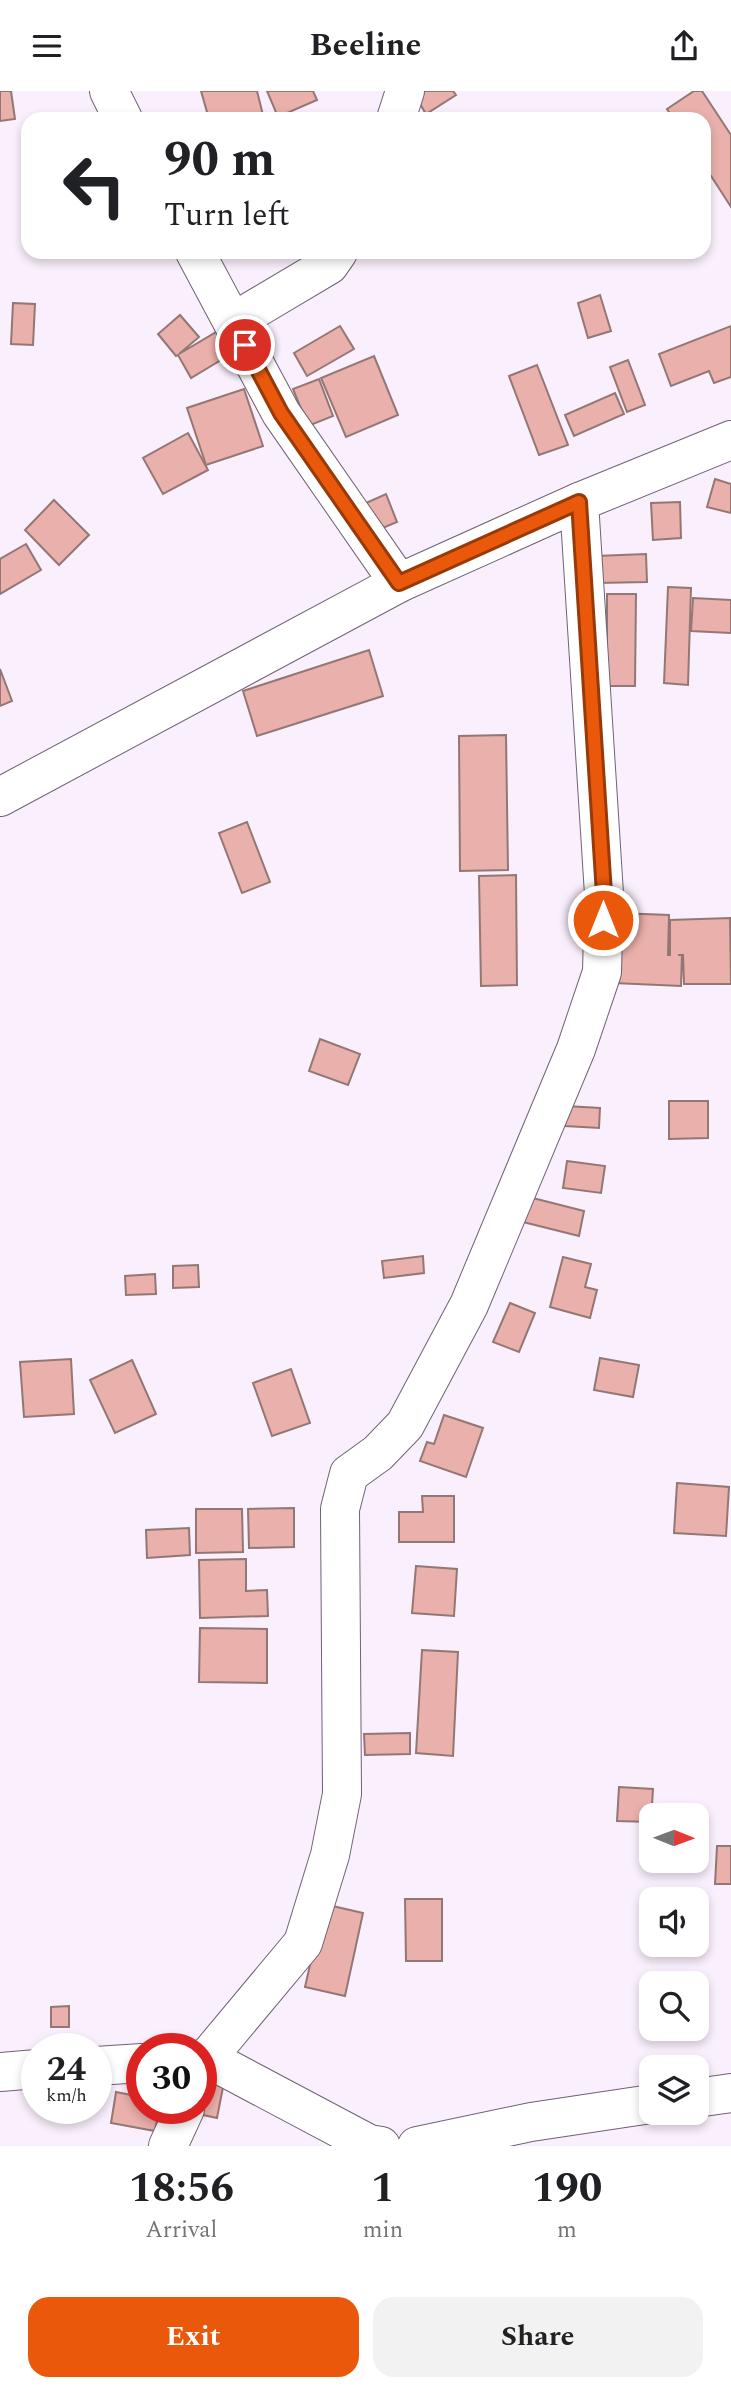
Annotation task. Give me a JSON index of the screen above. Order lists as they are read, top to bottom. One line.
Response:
{"north":"right","page":{"header":"Beeline","turn":["90 m","Turn left"],"speed":"24 km/h","limit":"30","eta":["18:56","Arrival","1","min","190","m"],"buttons":["Exit","Share"]}}
